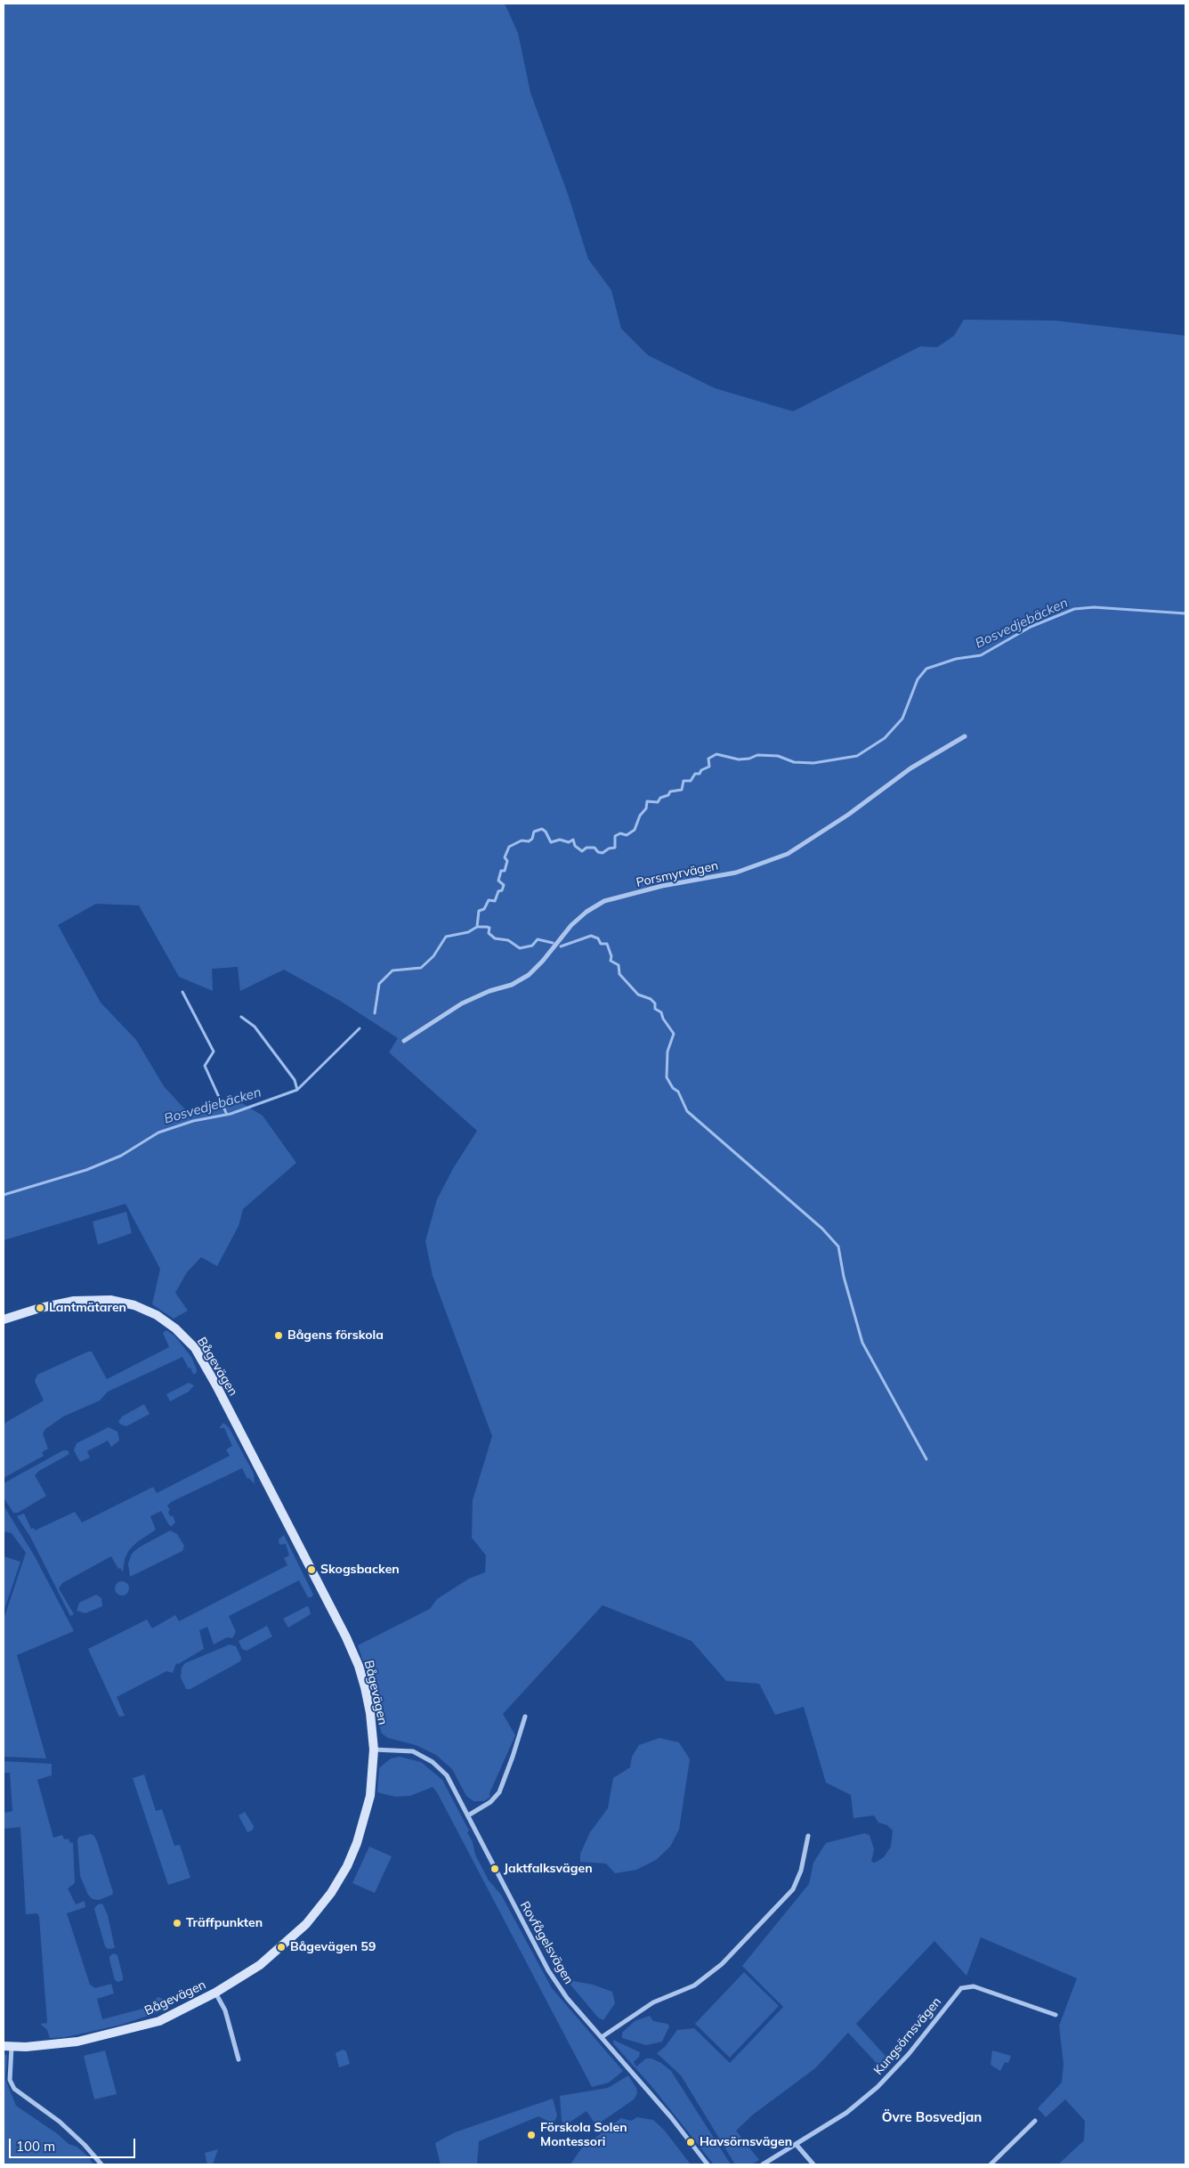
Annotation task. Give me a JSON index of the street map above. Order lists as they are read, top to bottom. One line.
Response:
{"streets":{"street":["Porsmyrvägen","Bågevägen","Rovfågelsvägen","Kungsörnsvägen"]},"crossings":[["Bågevägen","Rovfågelsvägen"]],"districts":["Övre Bosvedjan"],"water":["Bosvedjebäcken"],"places":["Lantmätaren","Bågens förskola","Skogsbacken","Jaktfalksvägen","Träffpunkten","Bågevägen 59","Förskola Solen Montessori","Havsörnsvägen"],"scale_bar":"100 m"}
